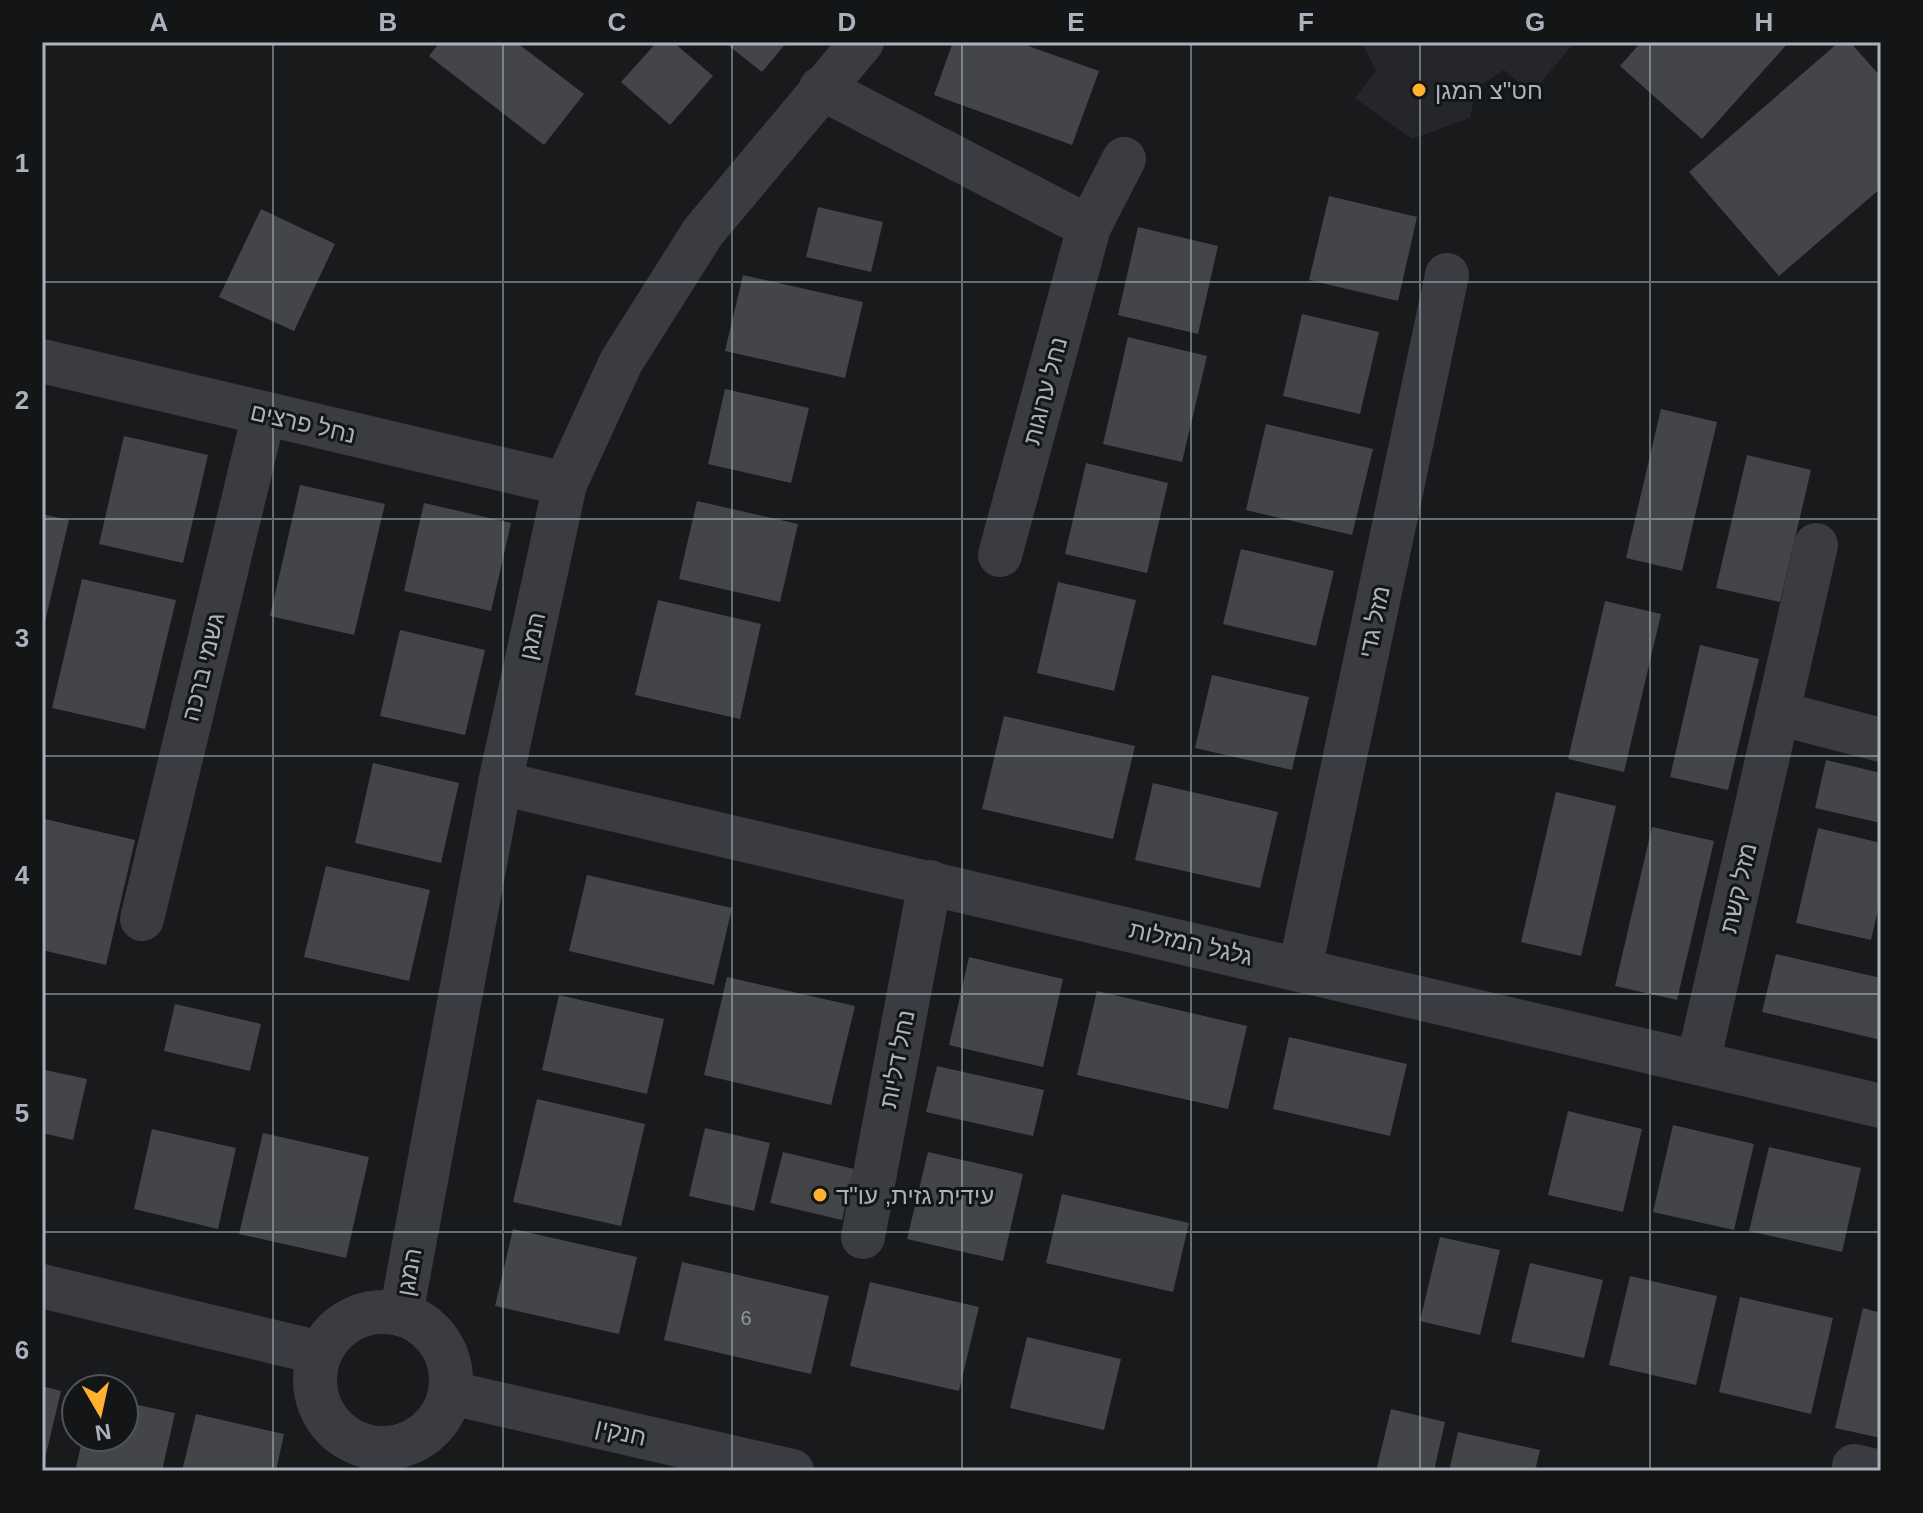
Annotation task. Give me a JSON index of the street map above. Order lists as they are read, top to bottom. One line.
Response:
{"streets":{"street":["נחל ערוגות","נחל פרצים","מזל גדי","המגן","גשמי ברכה","מזל קשת","גלגל המזלות","נחל דליות","חנקין"]},"crossings":[["נחל פרצים","המגן"],["נחל פרצים","גשמי ברכה"],["מזל גדי","גלגל המזלות"],["המגן","גלגל המזלות"],["המגן","חנקין"],["מזל קשת","גלגל המזלות"],["גלגל המזלות","נחל דליות"]],"places":["חט\"צ המגן","עידית גזית, עו\"ד"],"house_numbers":["6"],"north":"bottom","grid":{"columns":["A","B","C","D","E","F","G","H"],"rows":["1","2","3","4","5","6"]}}
